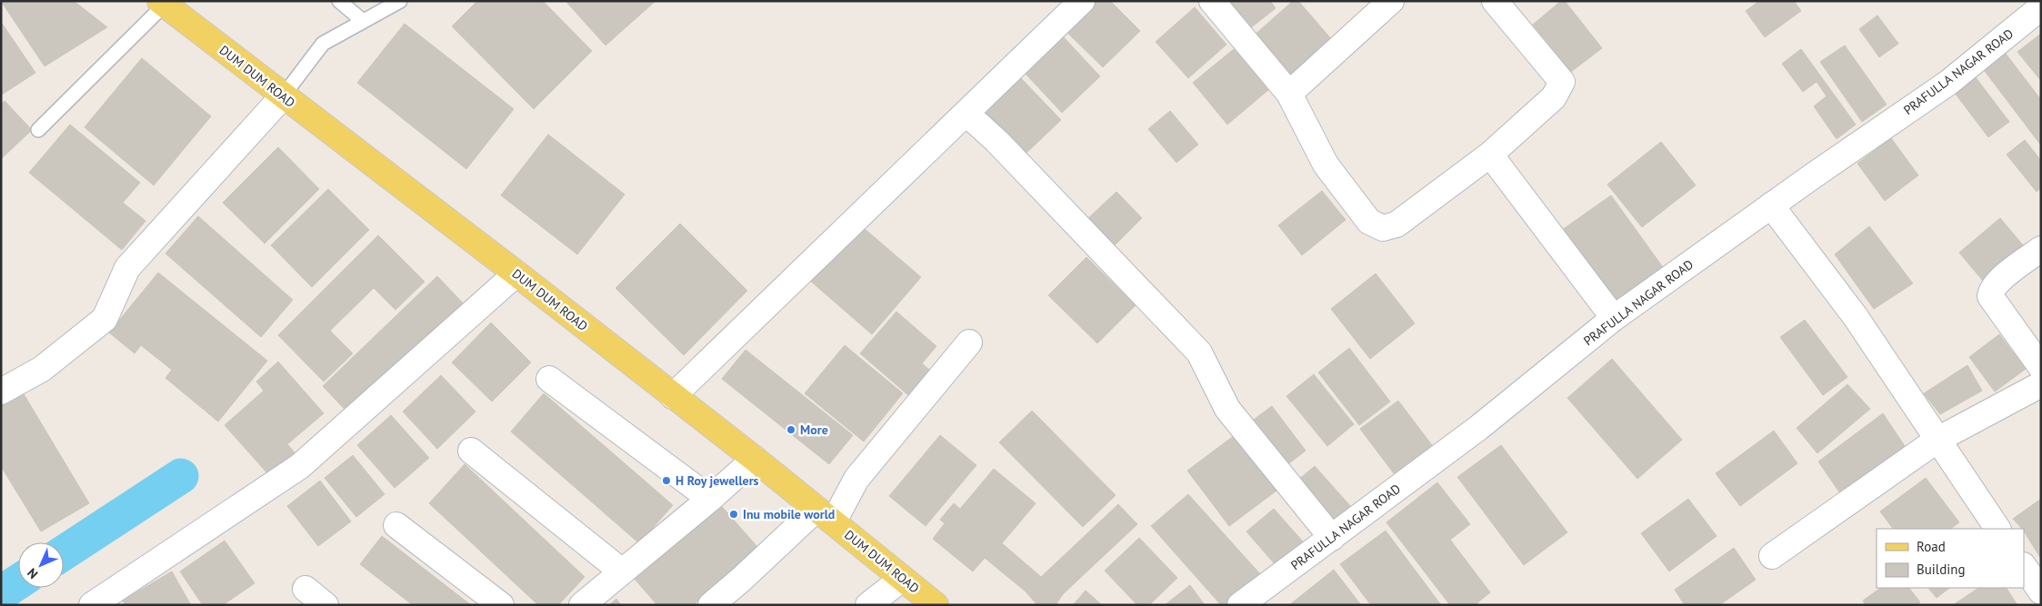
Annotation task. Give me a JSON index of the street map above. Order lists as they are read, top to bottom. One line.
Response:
{"streets":{"main road":["DUM DUM ROAD"],"street":["PRAFULLA NAGAR ROAD"]},"places":["More","H Roy jewellers","Inu mobile world"],"legend":["Road","Building"],"north":"bottom left"}
